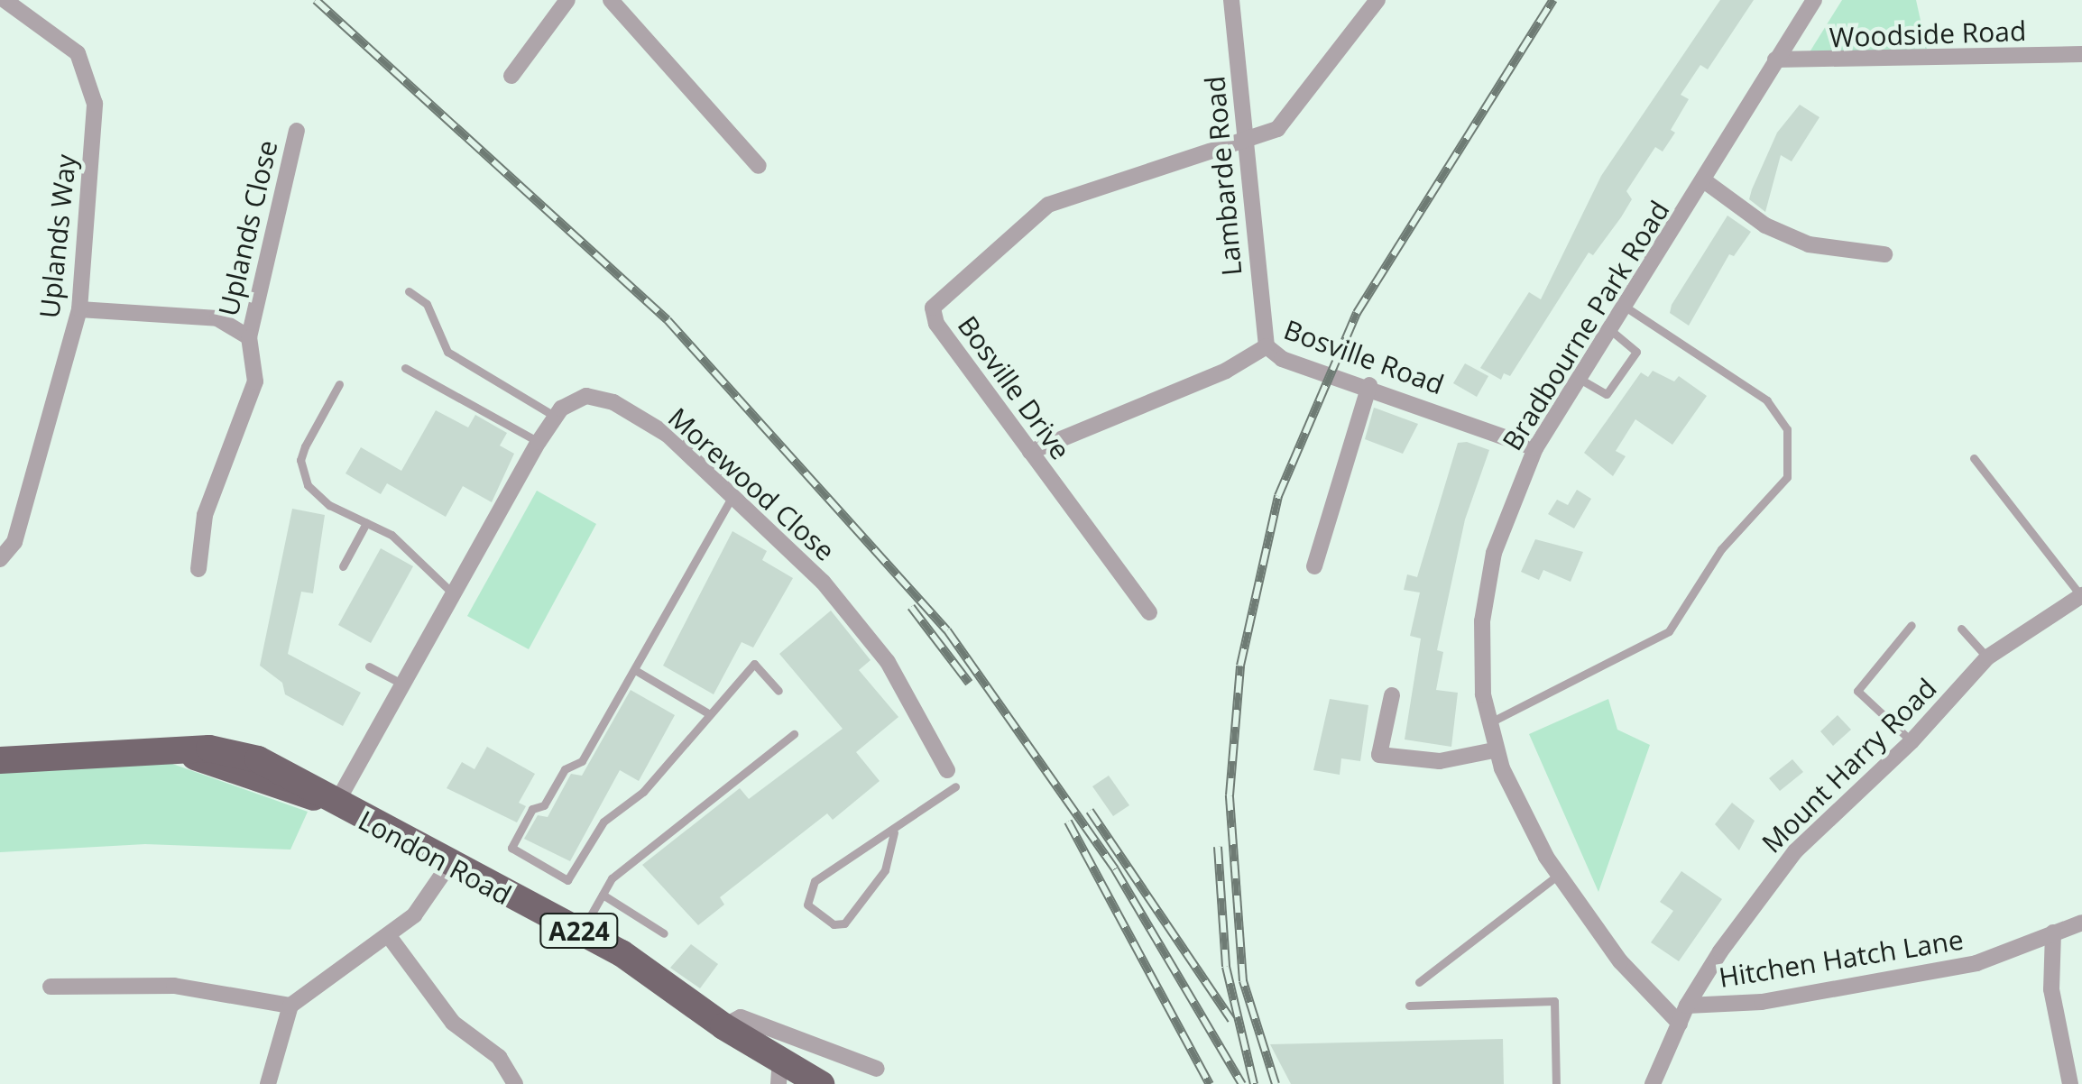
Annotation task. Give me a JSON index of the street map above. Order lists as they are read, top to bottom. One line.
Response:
{"streets":{"main road":["London Road","A224"],"street":["Woodside Road","Lambarde Road","Uplands Close","Uplands Way","Bradbourne Park Road","Bosville Road","Bosville Drive","Morewood Close","Mount Harry Road","Hitchen Hatch Lane"]},"crossings":[["Woodside Road","Bradbourne Park Road"],["Lambarde Road","Bosville Road"],["Lambarde Road","Bosville Drive"],["Uplands Close","Uplands Way"],["Bradbourne Park Road","Bosville Road"],["Bradbourne Park Road","Hitchen Hatch Lane"],["Bosville Road","Bosville Drive"],["Mount Harry Road","Hitchen Hatch Lane"]]}
